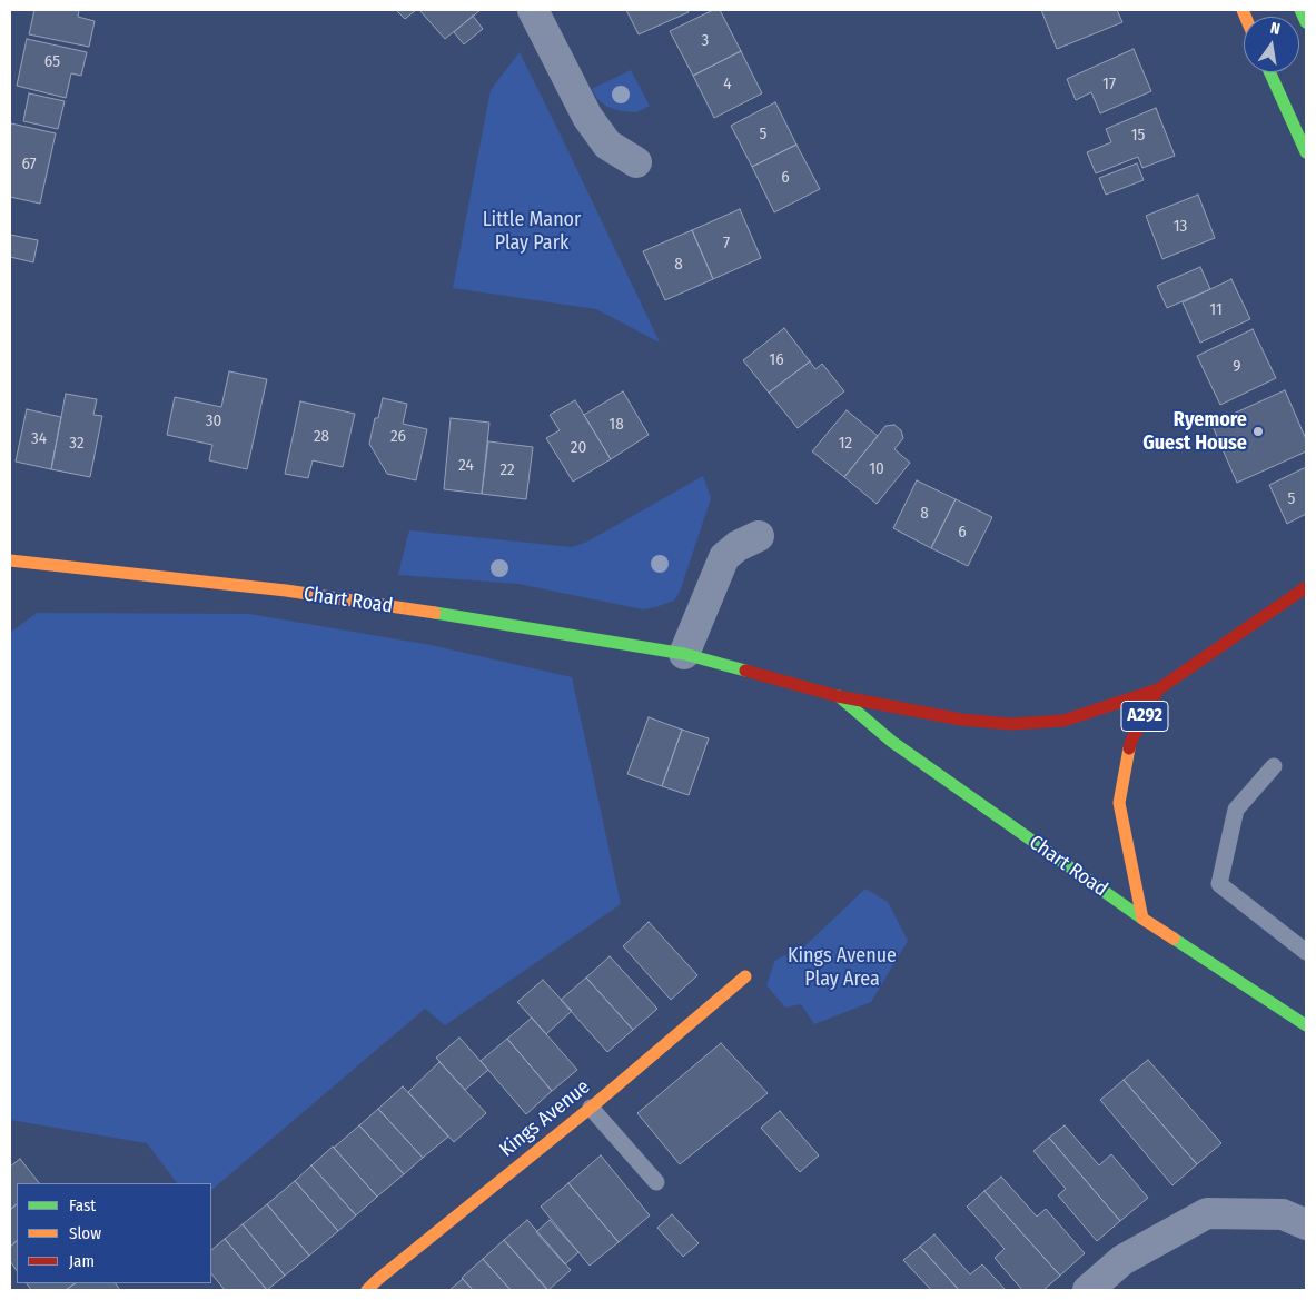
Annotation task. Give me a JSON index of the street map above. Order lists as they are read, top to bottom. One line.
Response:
{"streets":{"street":["Chart Road","A292","Kings Avenue"]},"crossings":[["Chart Road","A292"]],"parks":["Little Manor Play Park","Kings Avenue Play Area"],"places":["Ryemore Guest House"],"house_numbers":["3","65","4","17","5","15","67","6","13","7","8","11","16","9","30","18","28","26","34","32","12","20","24","10","22","5","8","6"],"legend":["Fast","Slow","Jam"],"north":"top"}
